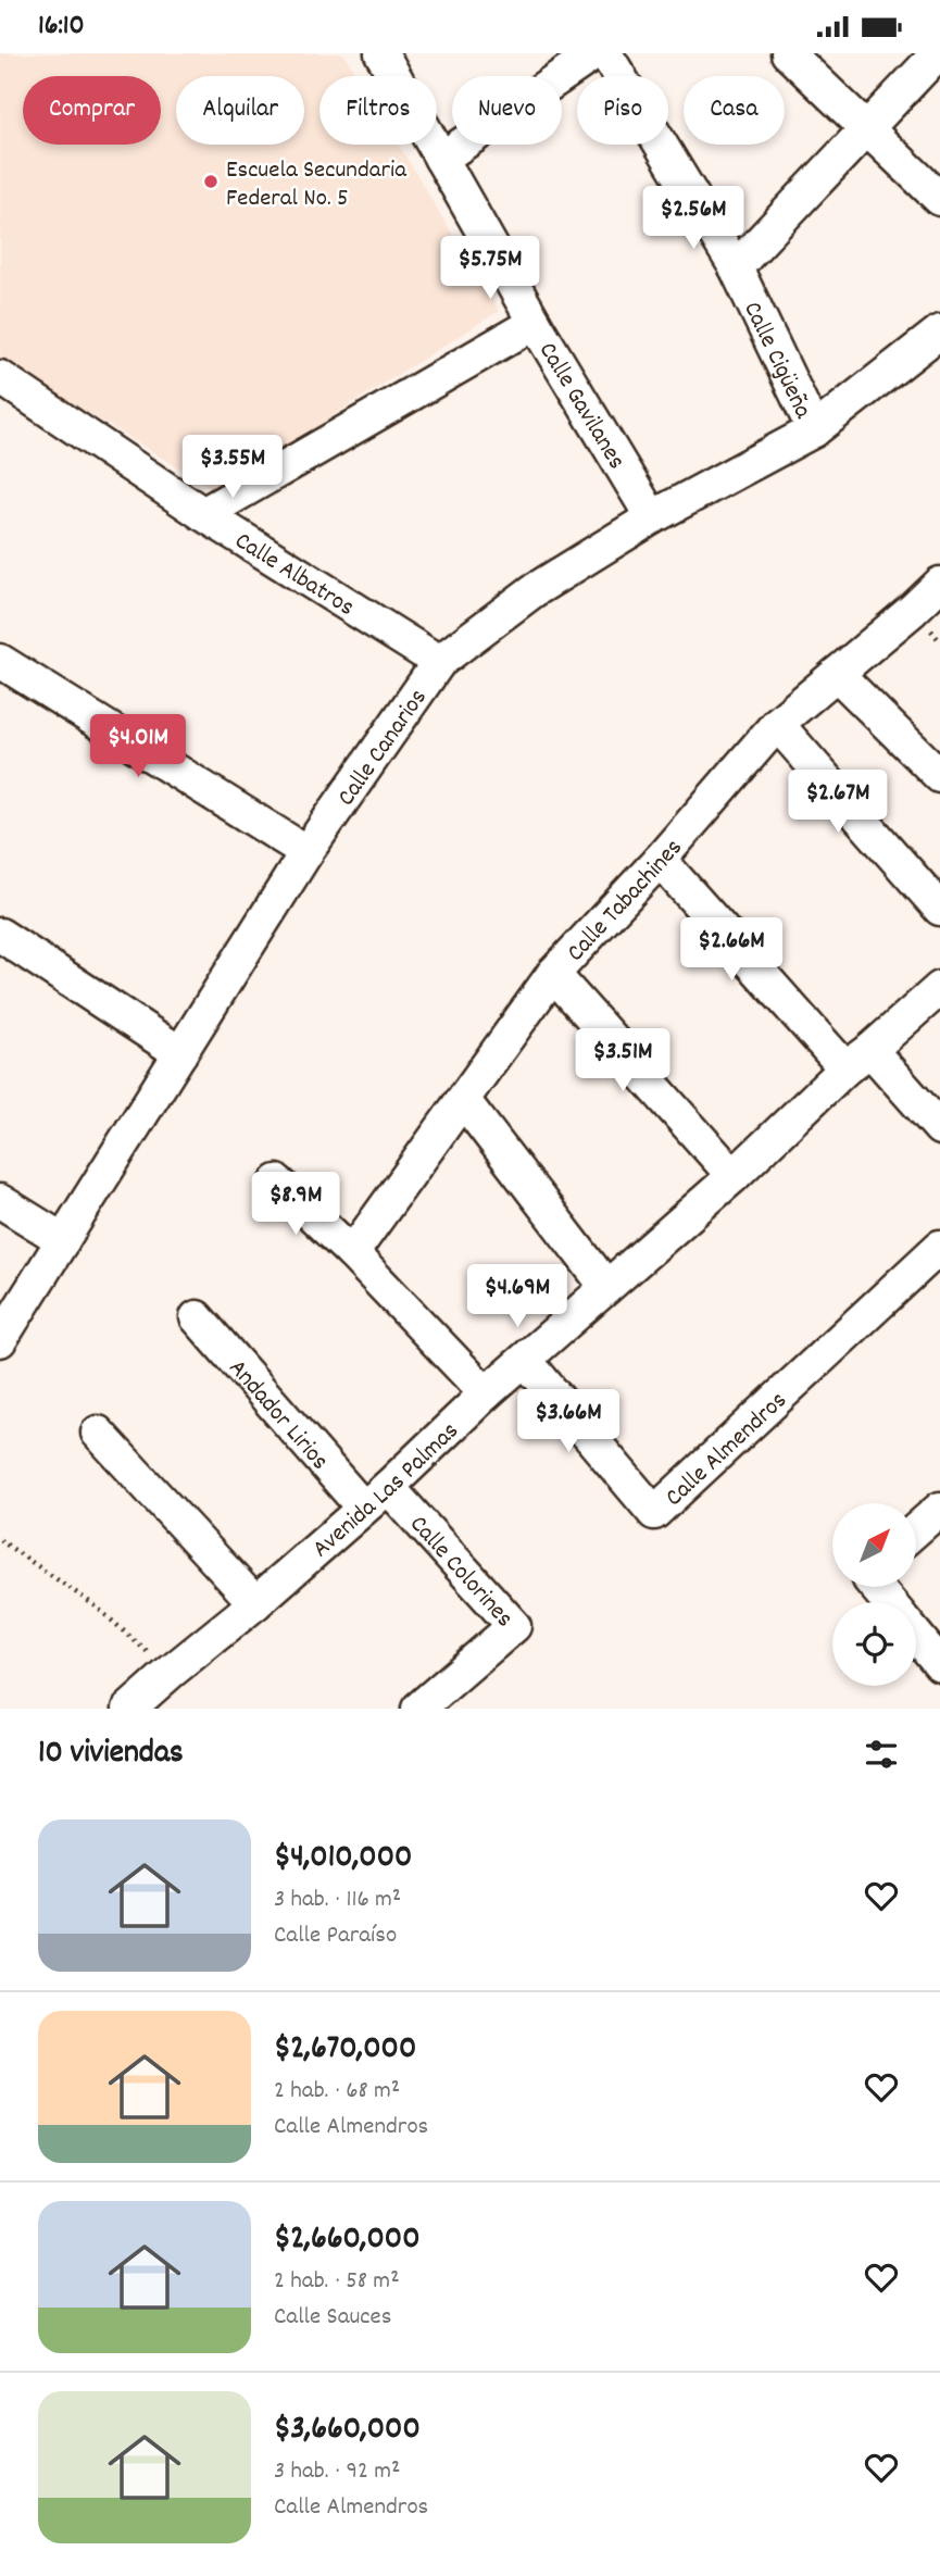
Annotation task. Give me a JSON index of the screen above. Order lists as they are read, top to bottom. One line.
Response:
{"streets":{"street":["Calle Cigüeña","Calle Gavilanes","Calle Albatros","Calle Canarios","Calle Tabachines","Andador Lirios","Calle Almendros","Avenida Las Palmas","Calle Colorines"]},"crossings":[["Calle Cigüeña","Calle Canarios"],["Calle Gavilanes","Calle Canarios"],["Calle Albatros","Calle Canarios"],["Andador Lirios","Avenida Las Palmas"],["Calle Almendros","Avenida Las Palmas"],["Avenida Las Palmas","Calle Colorines"]],"places":["Escuela Secundaria Federal No. 5"],"north":"top right","page":{"status":"16:10","chip":["Comprar","Alquilar","Filtros","Nuevo","Piso","Casa"],"price":["$2.56M","$5.75M","$3.55M","$4.01M","$2.67M","$2.66M","$3.51M","$8.9M","$4.69M","$3.66M"],"heading":"10 viviendas","list":[{"name":"$4,010,000","note":"3 hab. · 116 m² · Calle Paraíso"},{"name":"$2,670,000","note":"2 hab. · 68 m² · Calle Almendros"},{"name":"$2,660,000","note":"2 hab. · 58 m² · Calle Sauces"},{"name":"$3,660,000","note":"3 hab. · 92 m² · Calle Almendros"}]}}
